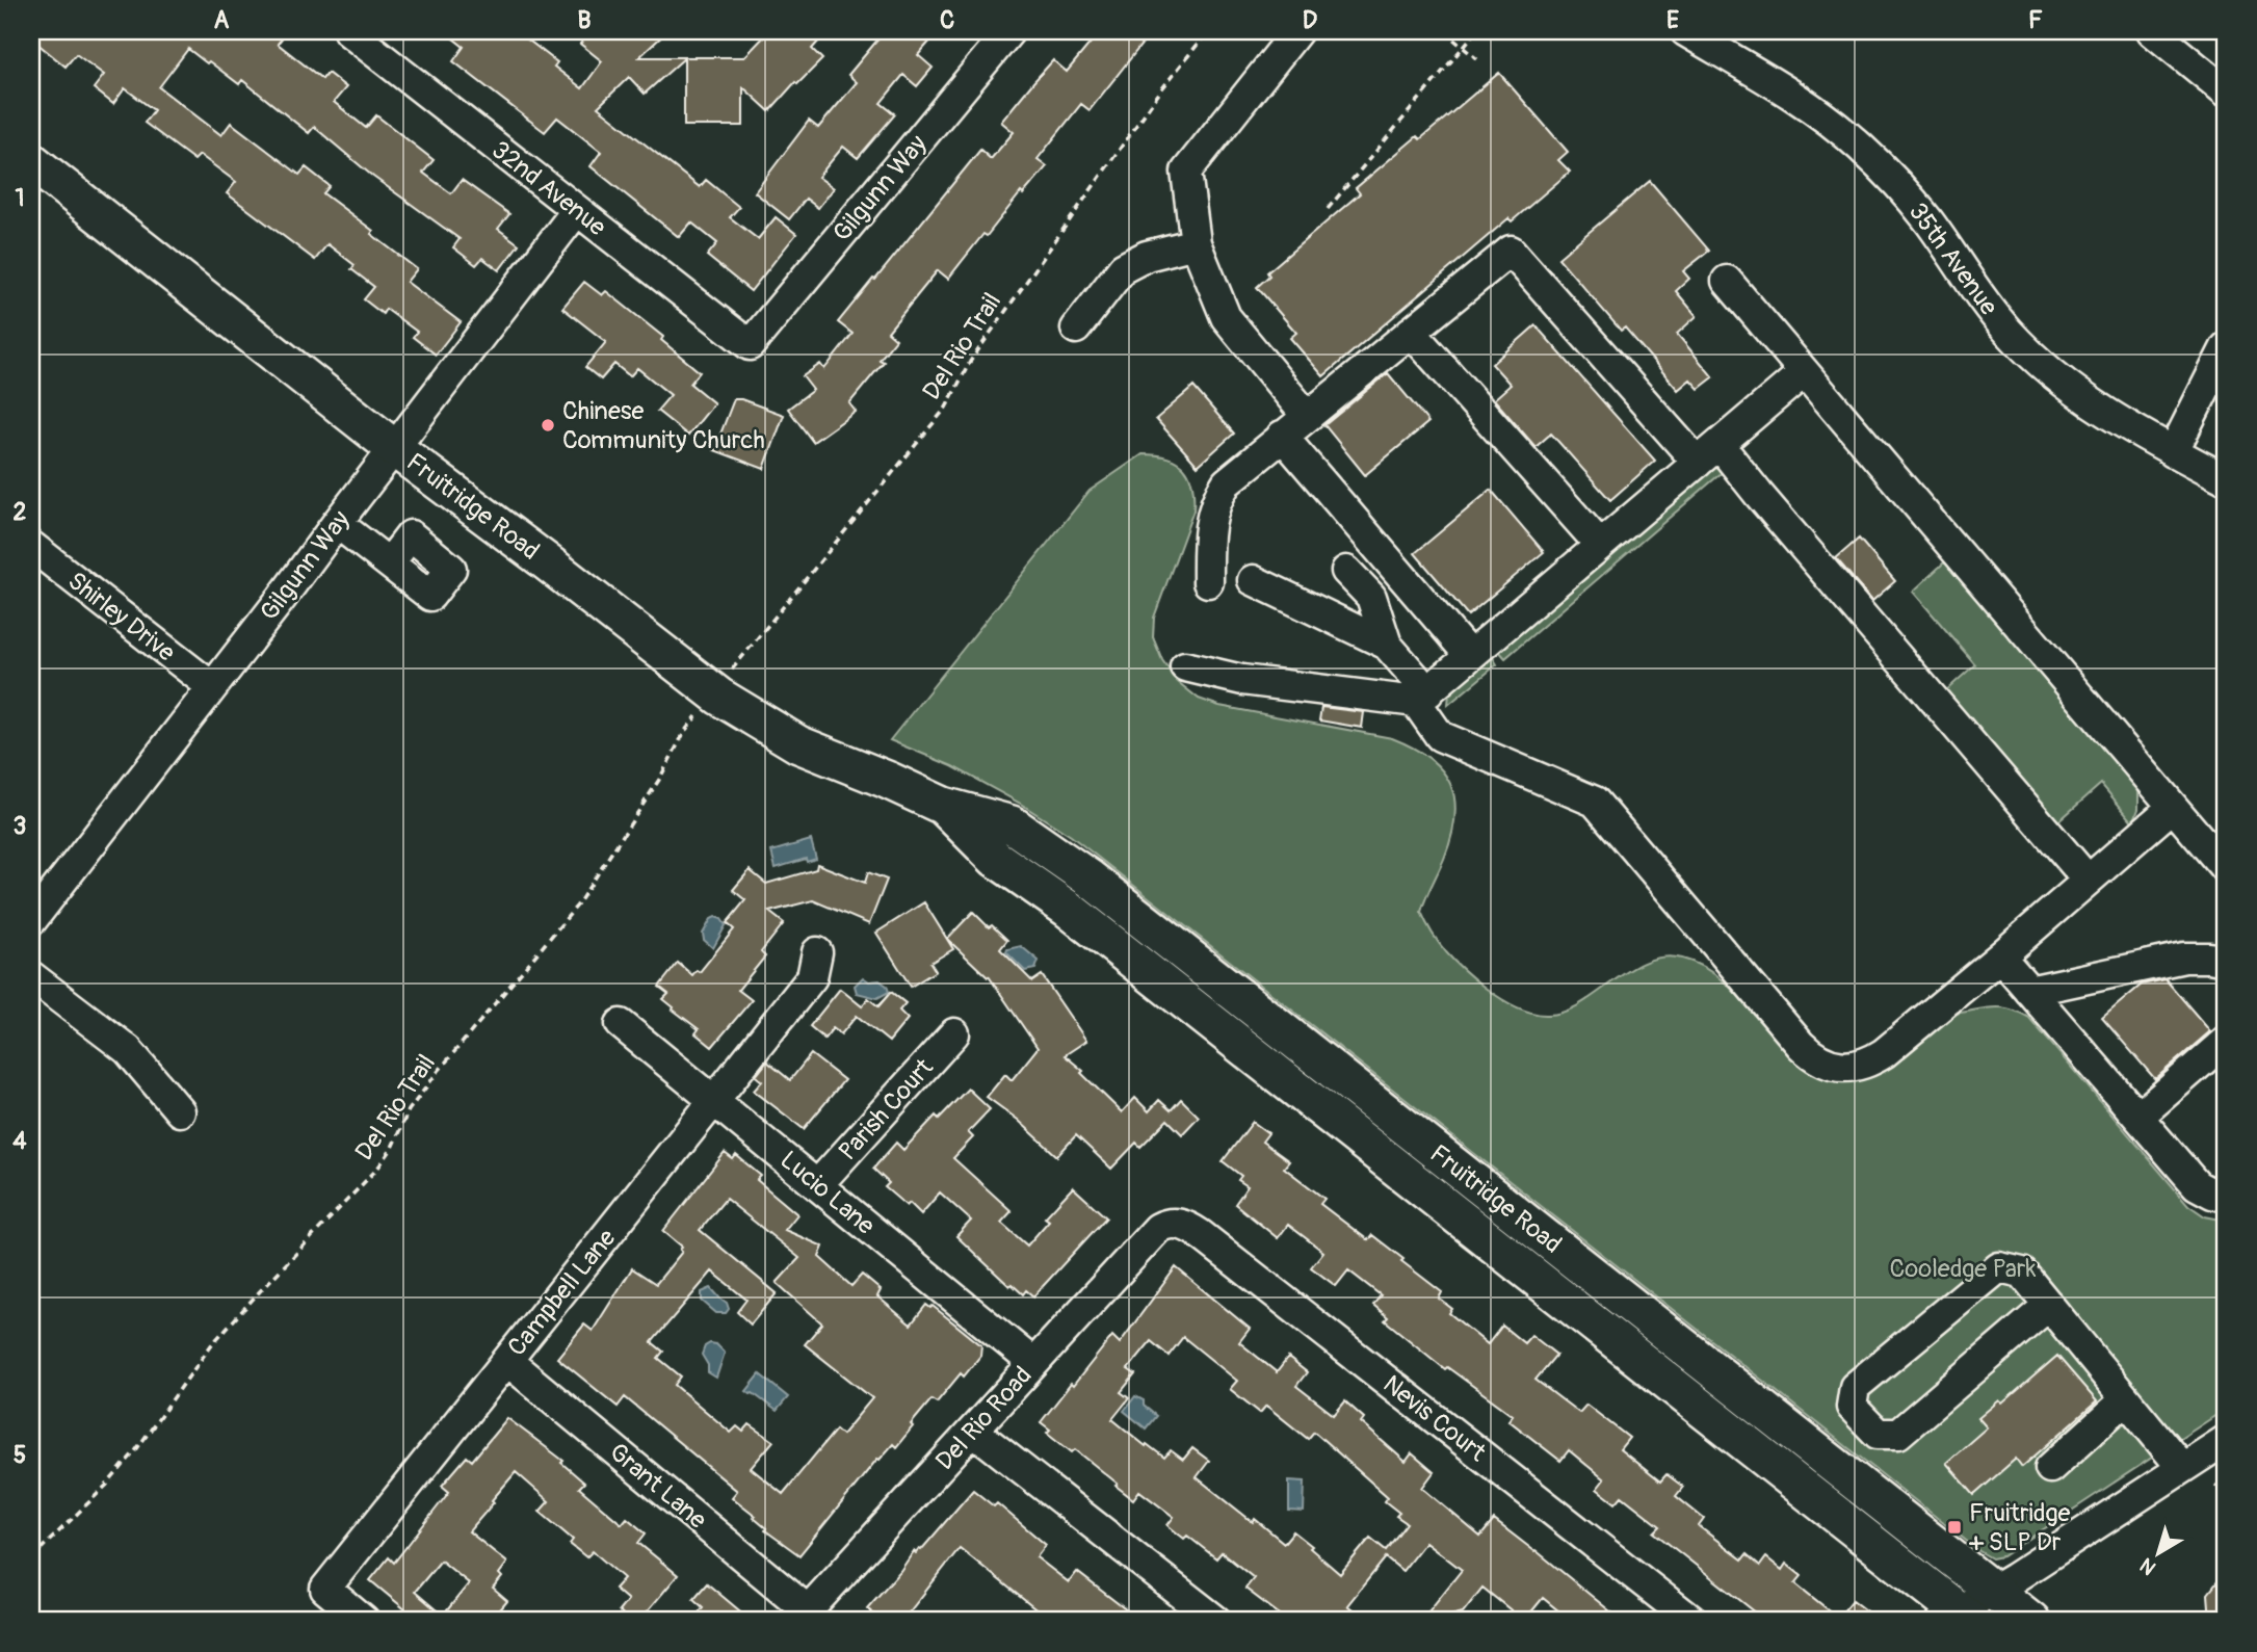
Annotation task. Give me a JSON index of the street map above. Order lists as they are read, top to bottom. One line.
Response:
{"streets":{"main road":["Fruitridge Road"],"street":["32nd Avenue","Gilgunn Way","35th Avenue","Shirley Drive","Parish Court","Lucio Lane","Campbell Lane","Del Rio Road","Nevis Court","Grant Lane"],"path":["Del Rio Trail"]},"crossings":[["32nd Avenue","Gilgunn Way"],["Gilgunn Way","Fruitridge Road"],["Gilgunn Way","Shirley Drive"],["Parish Court","Lucio Lane"],["Lucio Lane","Campbell Lane"],["Lucio Lane","Del Rio Road"],["Campbell Lane","Grant Lane"],["Del Rio Road","Nevis Court"],["Del Rio Road","Grant Lane"]],"parks":["Cooledge Park"],"places":{"other":["Chinese Community Church"],"transit":["Fruitridge + SLP Dr"]},"north":"bottom left","grid":{"columns":["A","B","C","D","E","F"],"rows":["1","2","3","4","5"]}}
